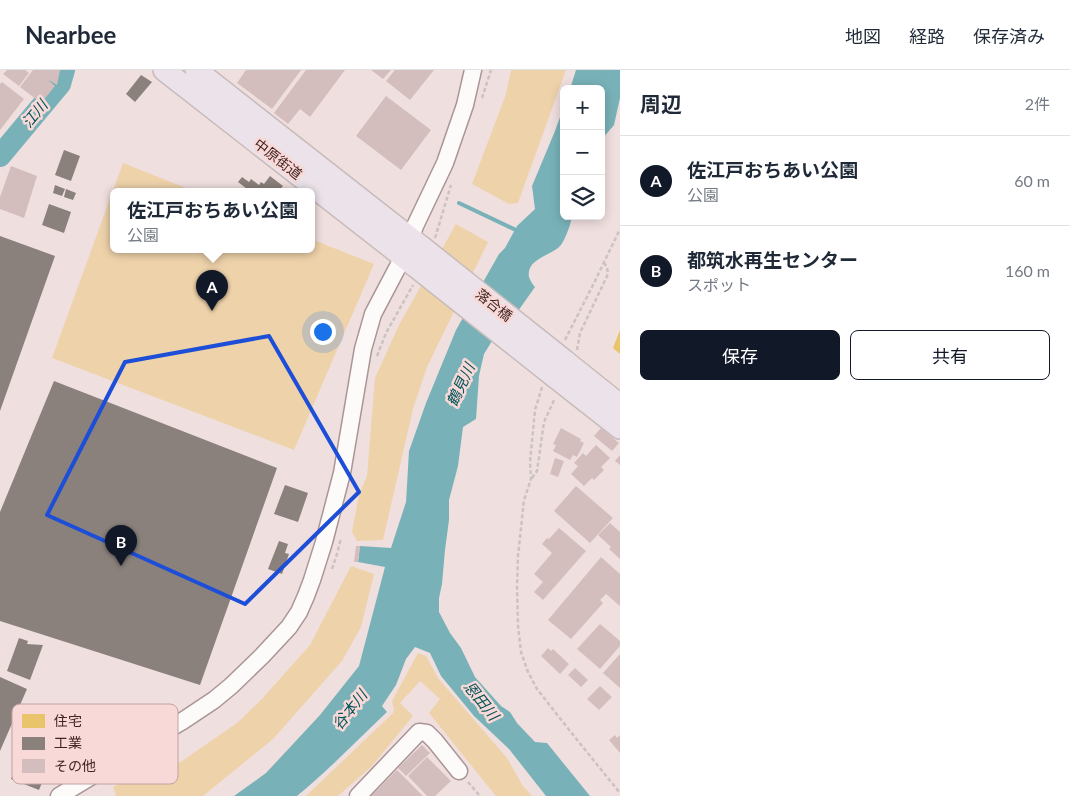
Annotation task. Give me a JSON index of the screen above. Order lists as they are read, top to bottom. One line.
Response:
{"streets":{"main road":["中原街道","落合橋"]},"crossings":[["中原街道","落合橋"]],"water":["江川","鶴見川","恩田川","谷本川"],"legend":["住宅","工業","その他"],"page":{"header":"Nearbee","nav":["地図","経路","保存済み"],"heading":["周辺","2件"],"map_buttons":["+","−"],"list":[{"mark":"A","name":"佐江戸おちあい公園","note":"公園","value":"60 m"},{"mark":"B","name":"都筑水再生センター","note":"スポット","value":"160 m"}],"popup":["佐江戸おちあい公園","公園"],"pins":["A","B"],"buttons":["保存","共有"]}}
